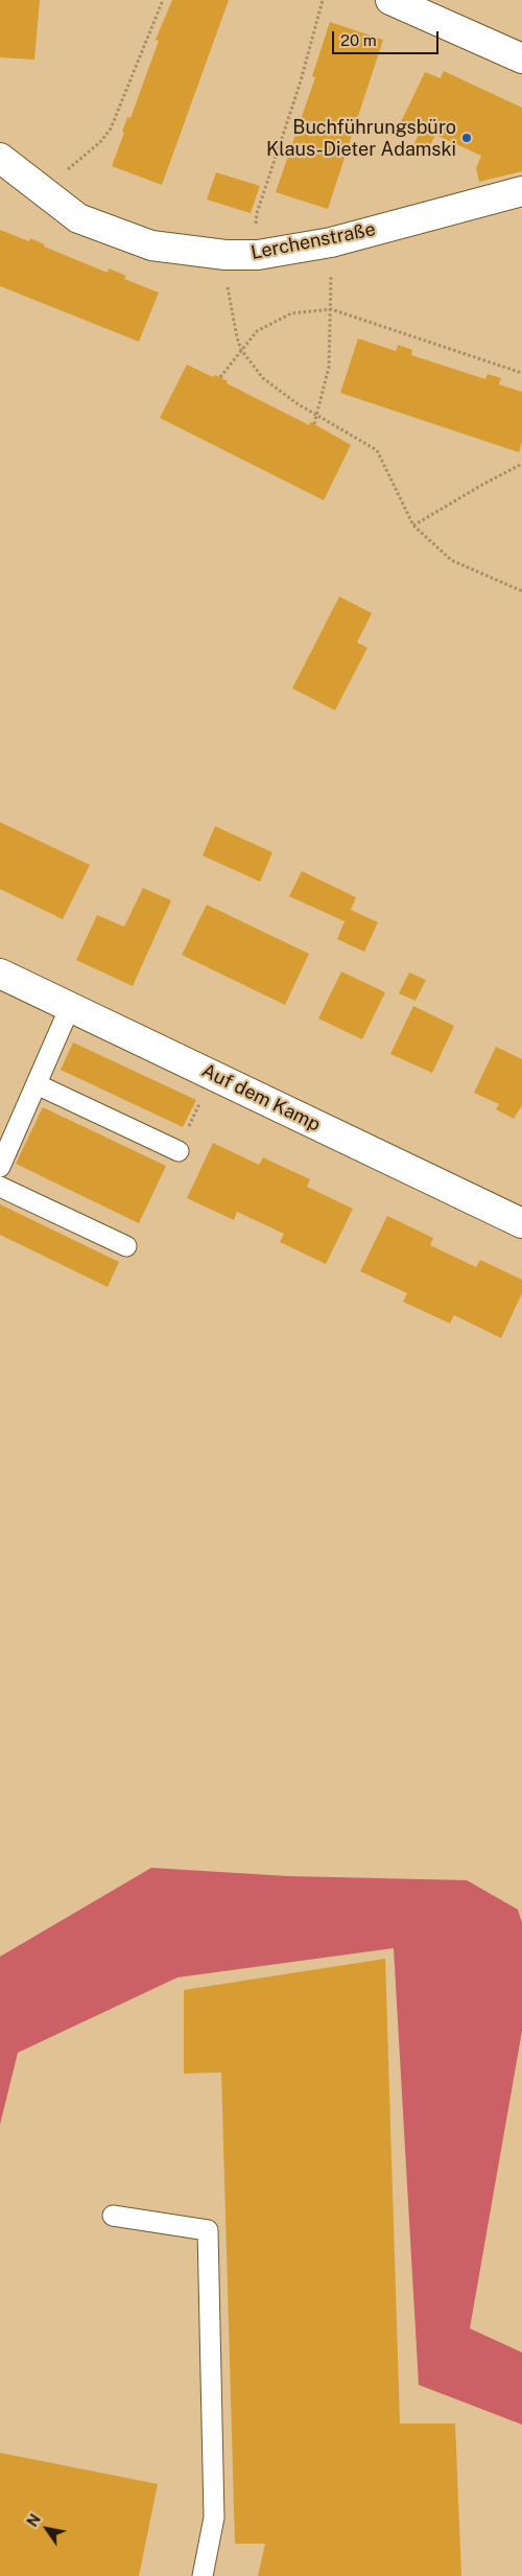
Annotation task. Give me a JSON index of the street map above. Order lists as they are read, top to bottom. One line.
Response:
{"streets":{"street":["Lerchenstraße","Auf dem Kamp"]},"places":["Buchführungsbüro Klaus-Dieter Adamski"],"scale_bar":"20 m","north":"top left"}
